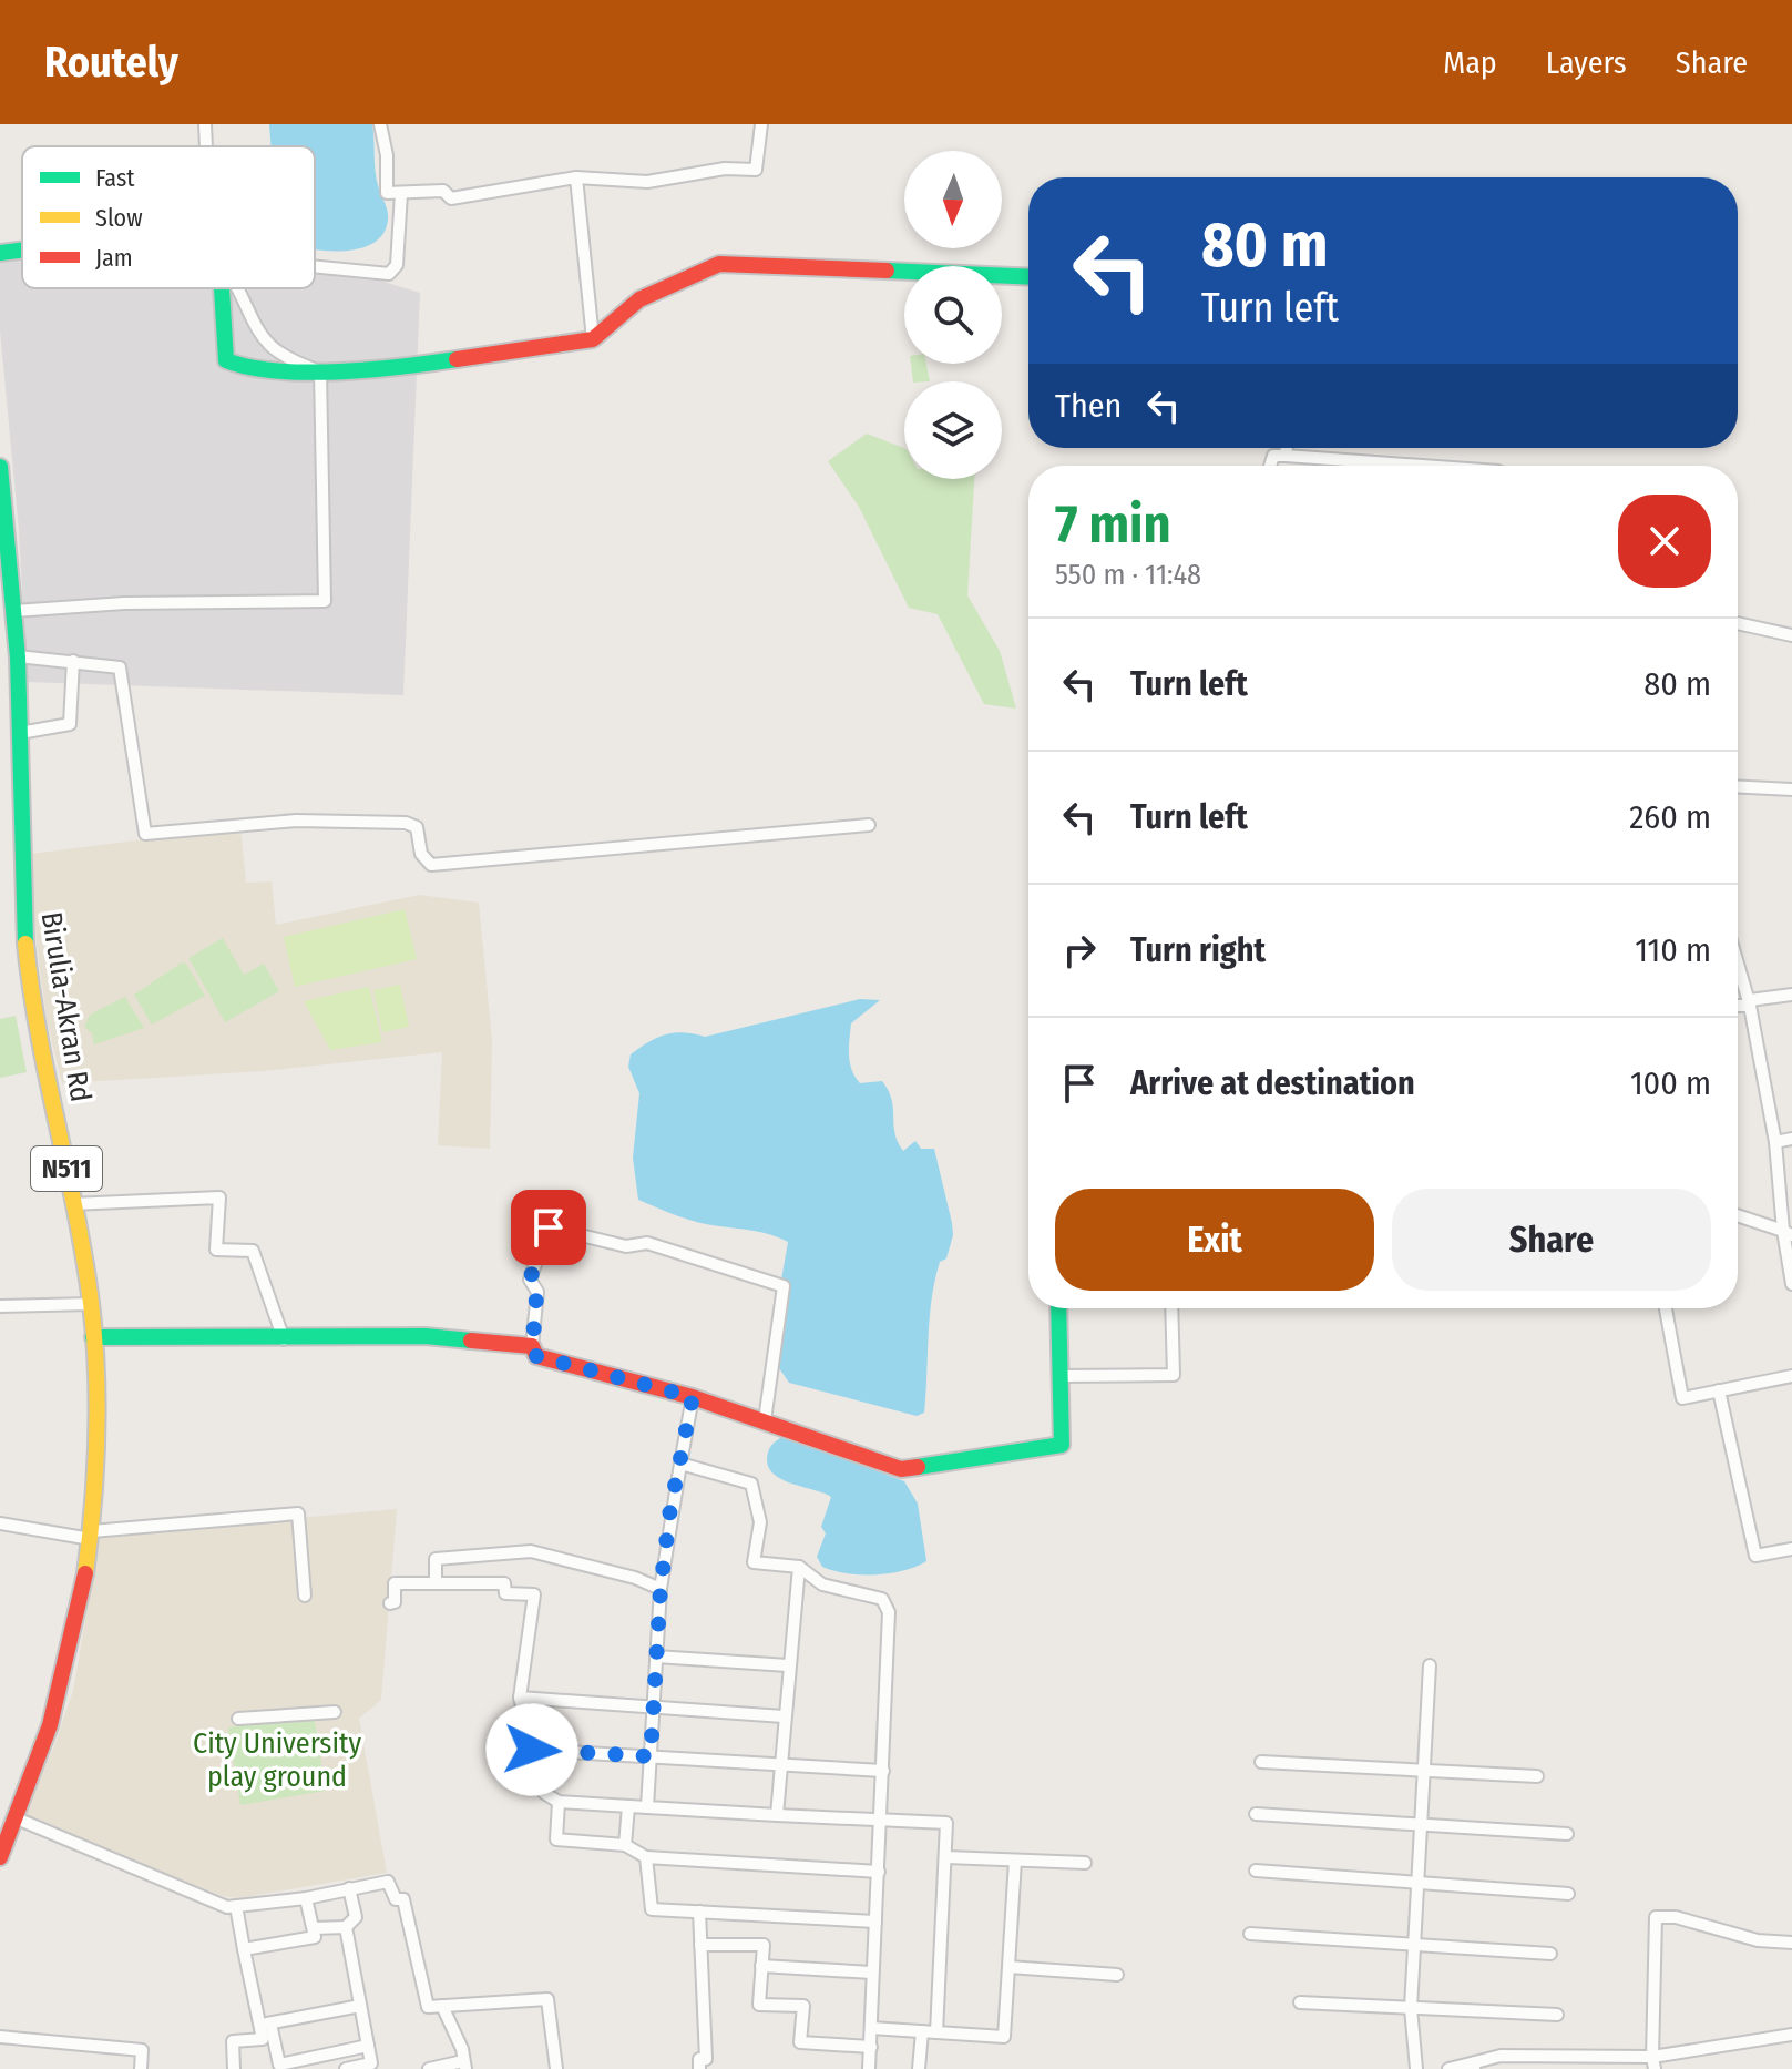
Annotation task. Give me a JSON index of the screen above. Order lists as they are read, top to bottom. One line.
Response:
{"streets":{"main road":["Birulia-Akran Rd","N511"]},"parks":["City University play ground"],"legend":["Fast","Slow","Jam"],"north":"bottom","page":{"header":"Routely","nav":["Map","Layers","Share"],"turn":["80 m","Turn left"],"then":"Then","heading":["7 min","550 m · 11:48"],"list":[{"name":"Turn left","value":"80 m"},{"name":"Turn left","value":"260 m"},{"name":"Turn right","value":"110 m"},{"name":"Arrive at destination","value":"100 m"}],"buttons":["Exit","Share"]}}
